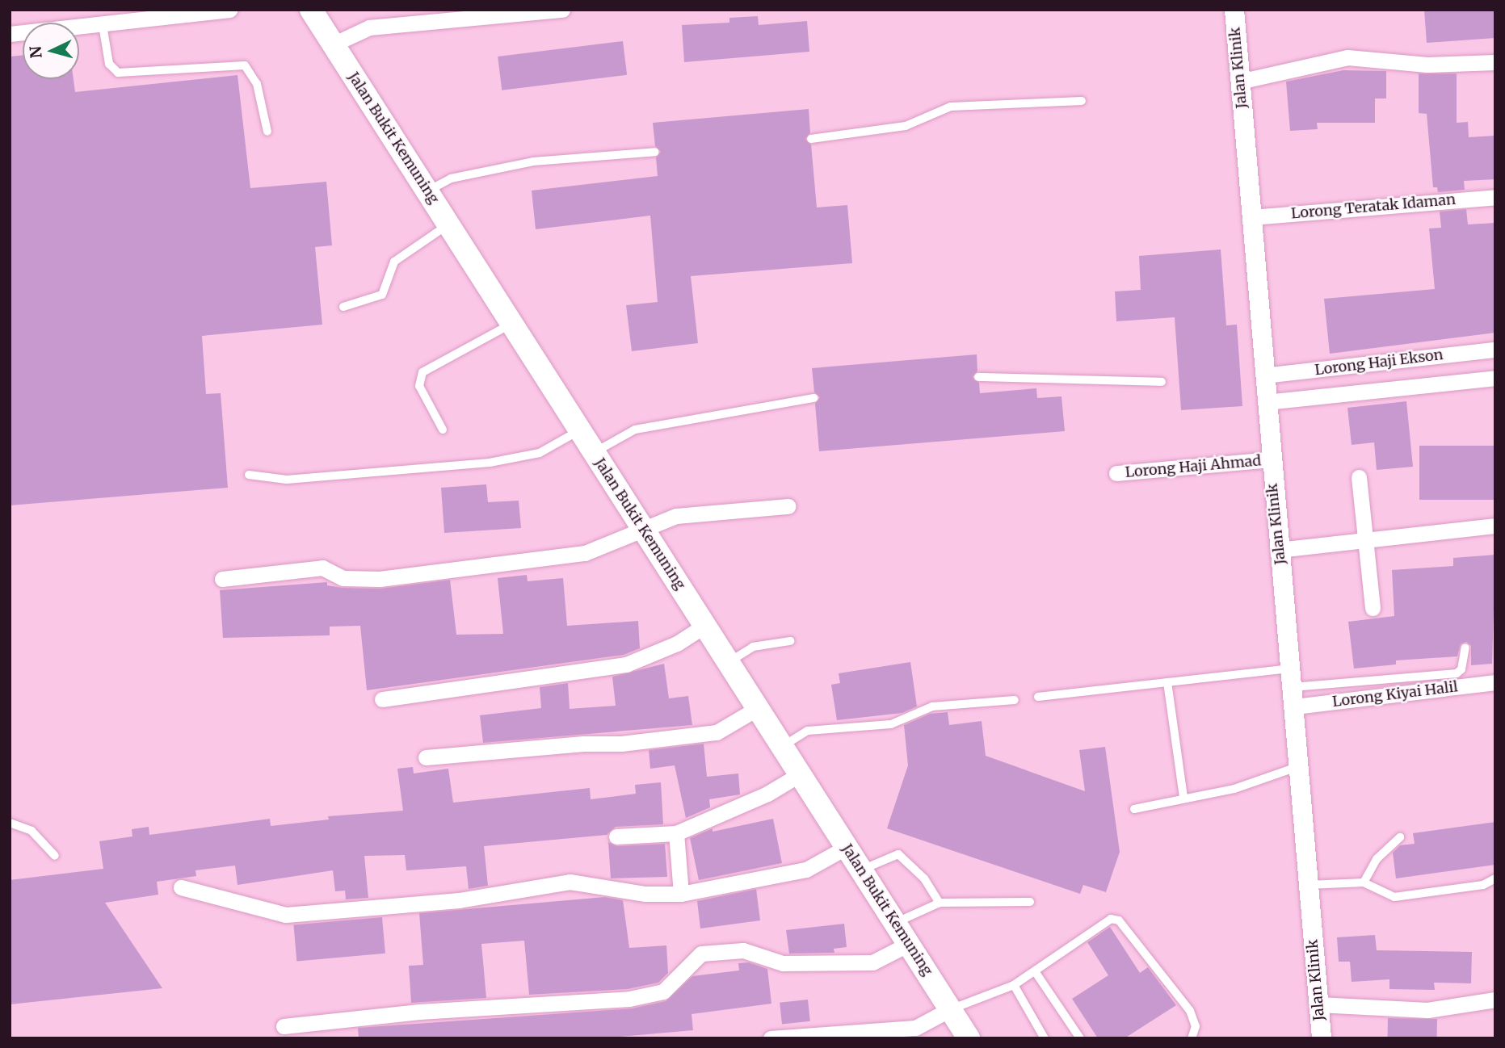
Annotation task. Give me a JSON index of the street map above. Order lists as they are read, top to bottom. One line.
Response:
{"streets":{"main road":["Jalan Bukit Kemuning"],"street":["Jalan Klinik","Lorong Teratak Idaman","Lorong Haji Ekson","Lorong Haji Ahmad","Lorong Kiyai Halil"]},"crossings":[["Jalan Klinik","Lorong Teratak Idaman"],["Jalan Klinik","Lorong Haji Ekson"],["Jalan Klinik","Lorong Haji Ahmad"],["Jalan Klinik","Lorong Kiyai Halil"]],"north":"left"}
